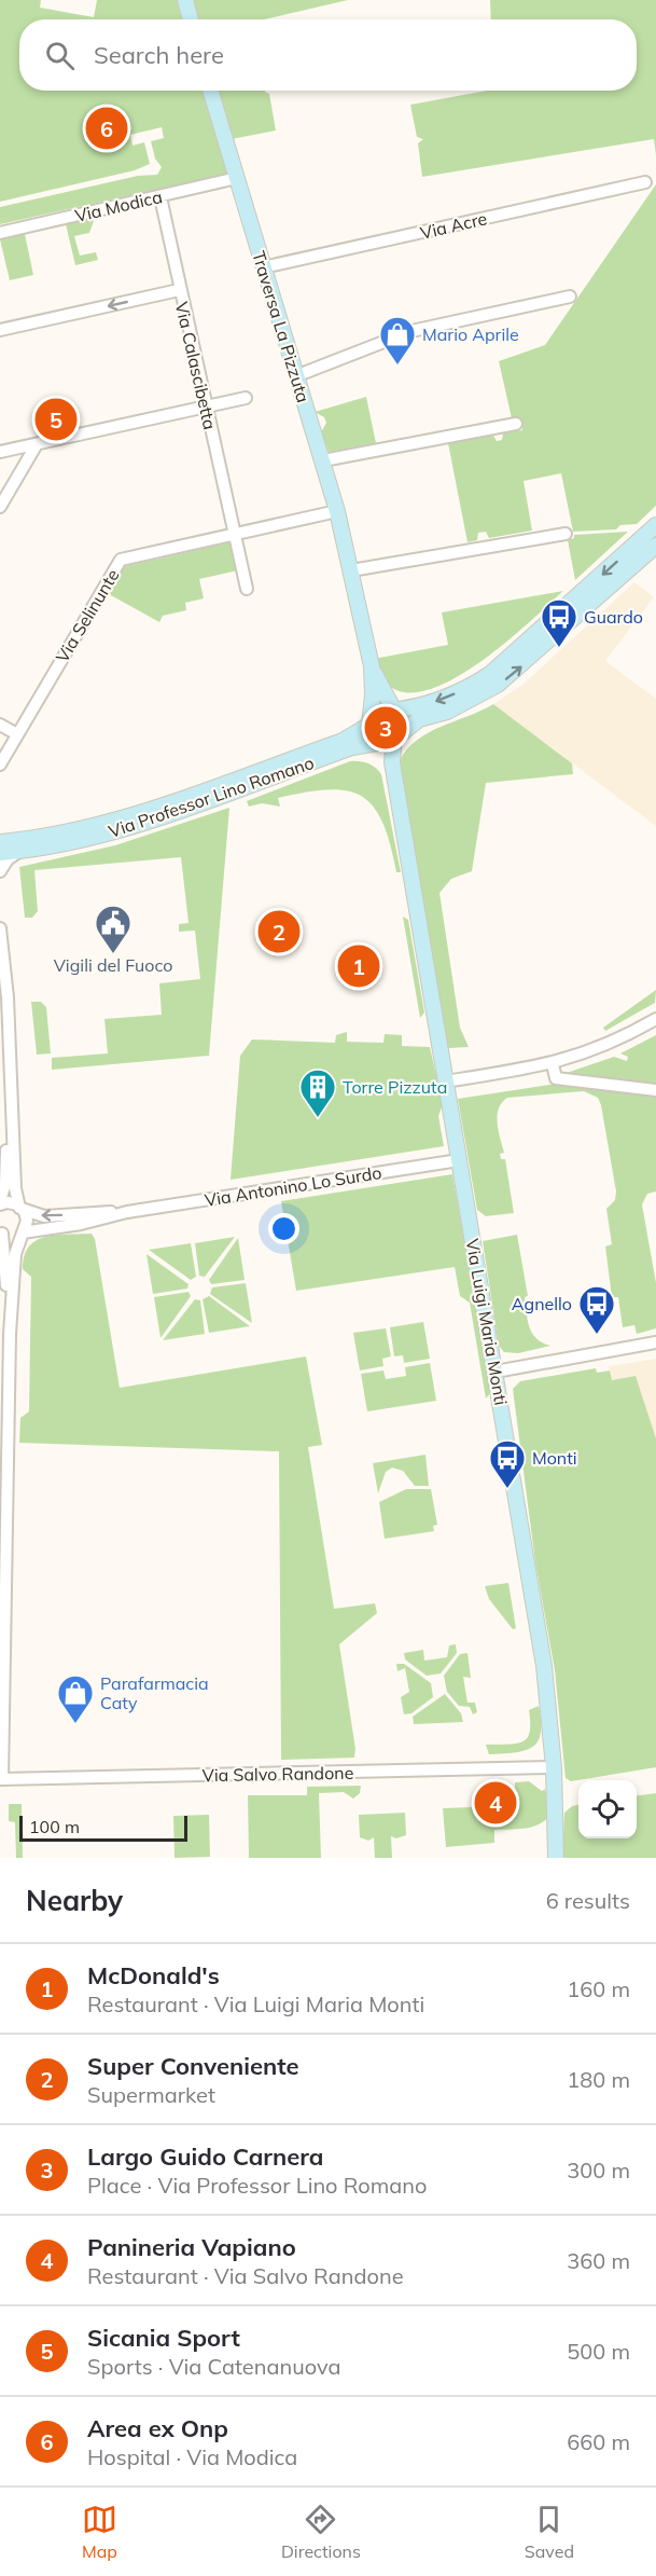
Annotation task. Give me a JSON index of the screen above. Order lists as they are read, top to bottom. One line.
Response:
{"streets":{"street":["Via Modica","Via Acre","Traversa La Pizzuta","Via Calascibetta","Via Selinunte","Via Professor Lino Romano","Via Antonino Lo Surdo","Via Luigi Maria Monti","Via Salvo Randone"]},"crossings":[["Via Modica","Traversa La Pizzuta"],["Via Modica","Via Calascibetta"],["Via Acre","Traversa La Pizzuta"],["Traversa La Pizzuta","Via Selinunte"],["Via Calascibetta","Via Selinunte"],["Via Professor Lino Romano","Via Luigi Maria Monti"],["Via Antonino Lo Surdo","Via Luigi Maria Monti"],["Via Luigi Maria Monti","Via Salvo Randone"]],"places":{"shop":["Mario Aprile","Parafarmacia Caty"],"bus stop":["Guardo","Agnello","Monti"],"public building":["Vigili del Fuoco"],"building":["Torre Pizzuta"]},"scale_bar":"100 m","page":{"search":"Search here","pins":["6","5","3","2","1","4"],"scale":"100 m","heading":["Nearby","6 results"],"list":[{"mark":"1","name":"McDonald's","note":"Restaurant · Via Luigi Maria Monti","value":"160 m"},{"mark":"2","name":"Super Conveniente","note":"Supermarket","value":"180 m"},{"mark":"3","name":"Largo Guido Carnera","note":"Place · Via Professor Lino Romano","value":"300 m"},{"mark":"4","name":"Panineria Vapiano","note":"Restaurant · Via Salvo Randone","value":"360 m"},{"mark":"5","name":"Sicania Sport","note":"Sports · Via Catenanuova","value":"500 m"},{"mark":"6","name":"Area ex Onp","note":"Hospital · Via Modica","value":"660 m"}],"nav":["Map","Directions","Saved"]}}
